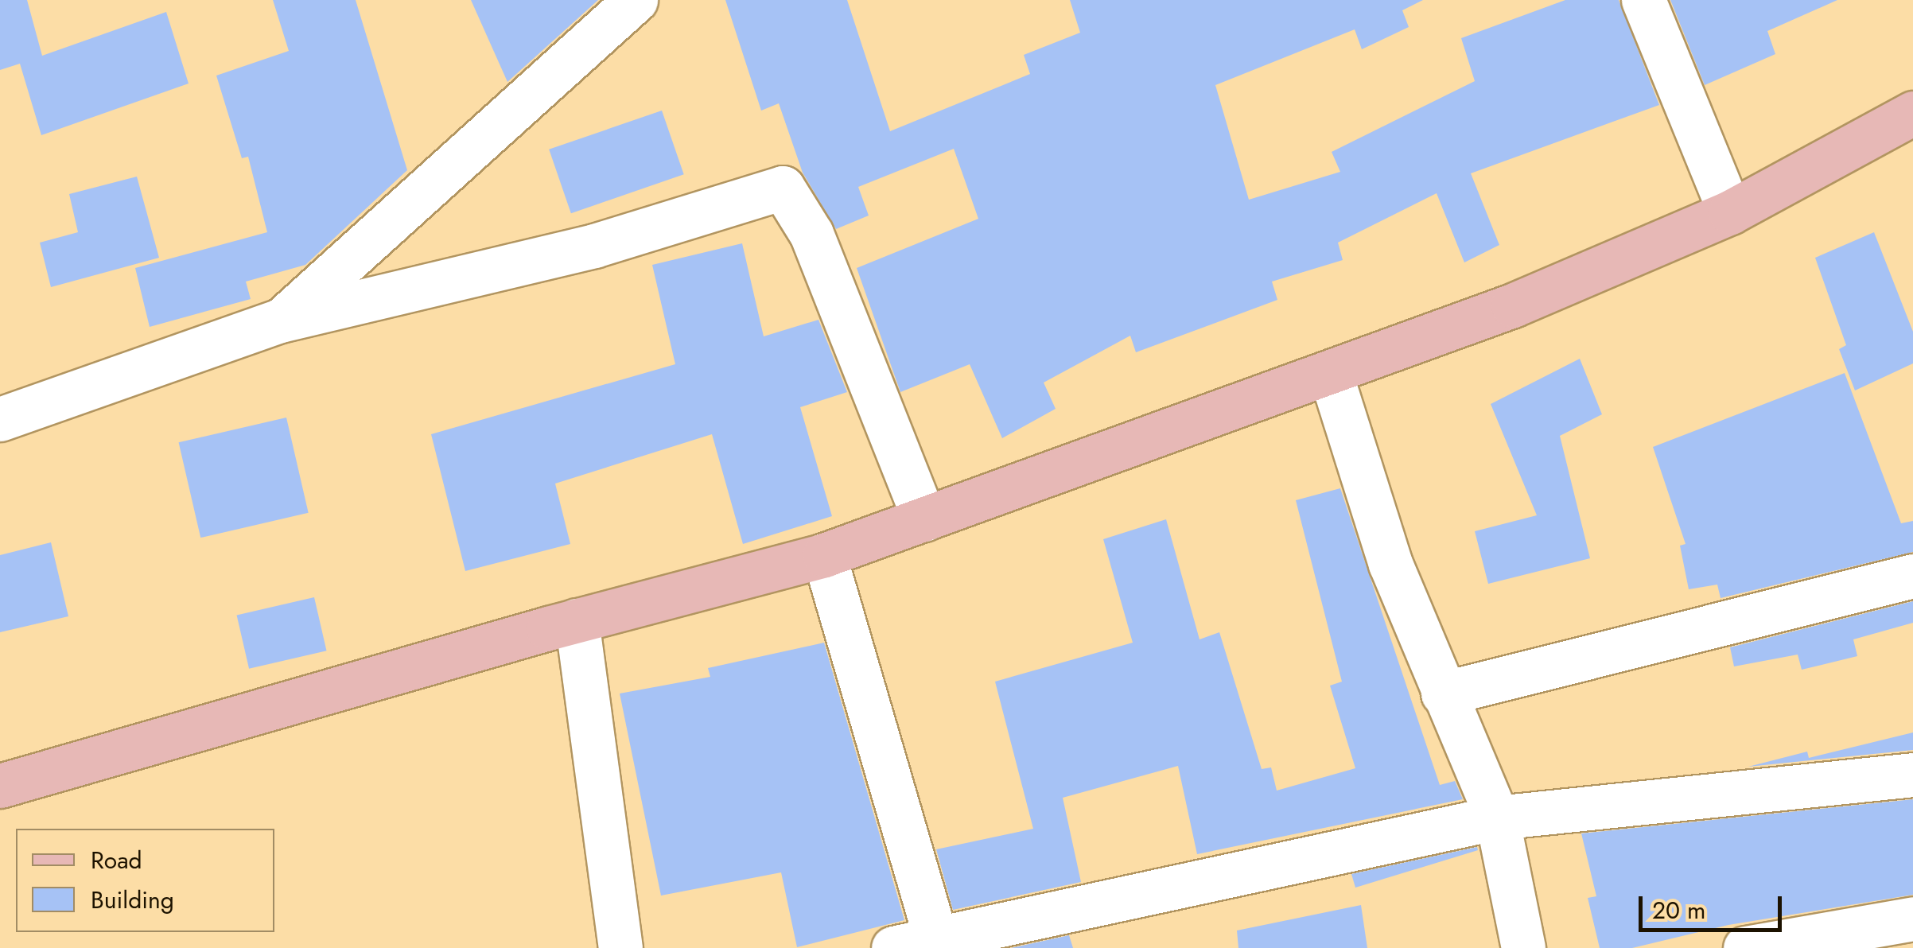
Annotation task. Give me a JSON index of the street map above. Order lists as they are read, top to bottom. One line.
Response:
{"legend":["Road","Building"],"scale_bar":"20 m"}
